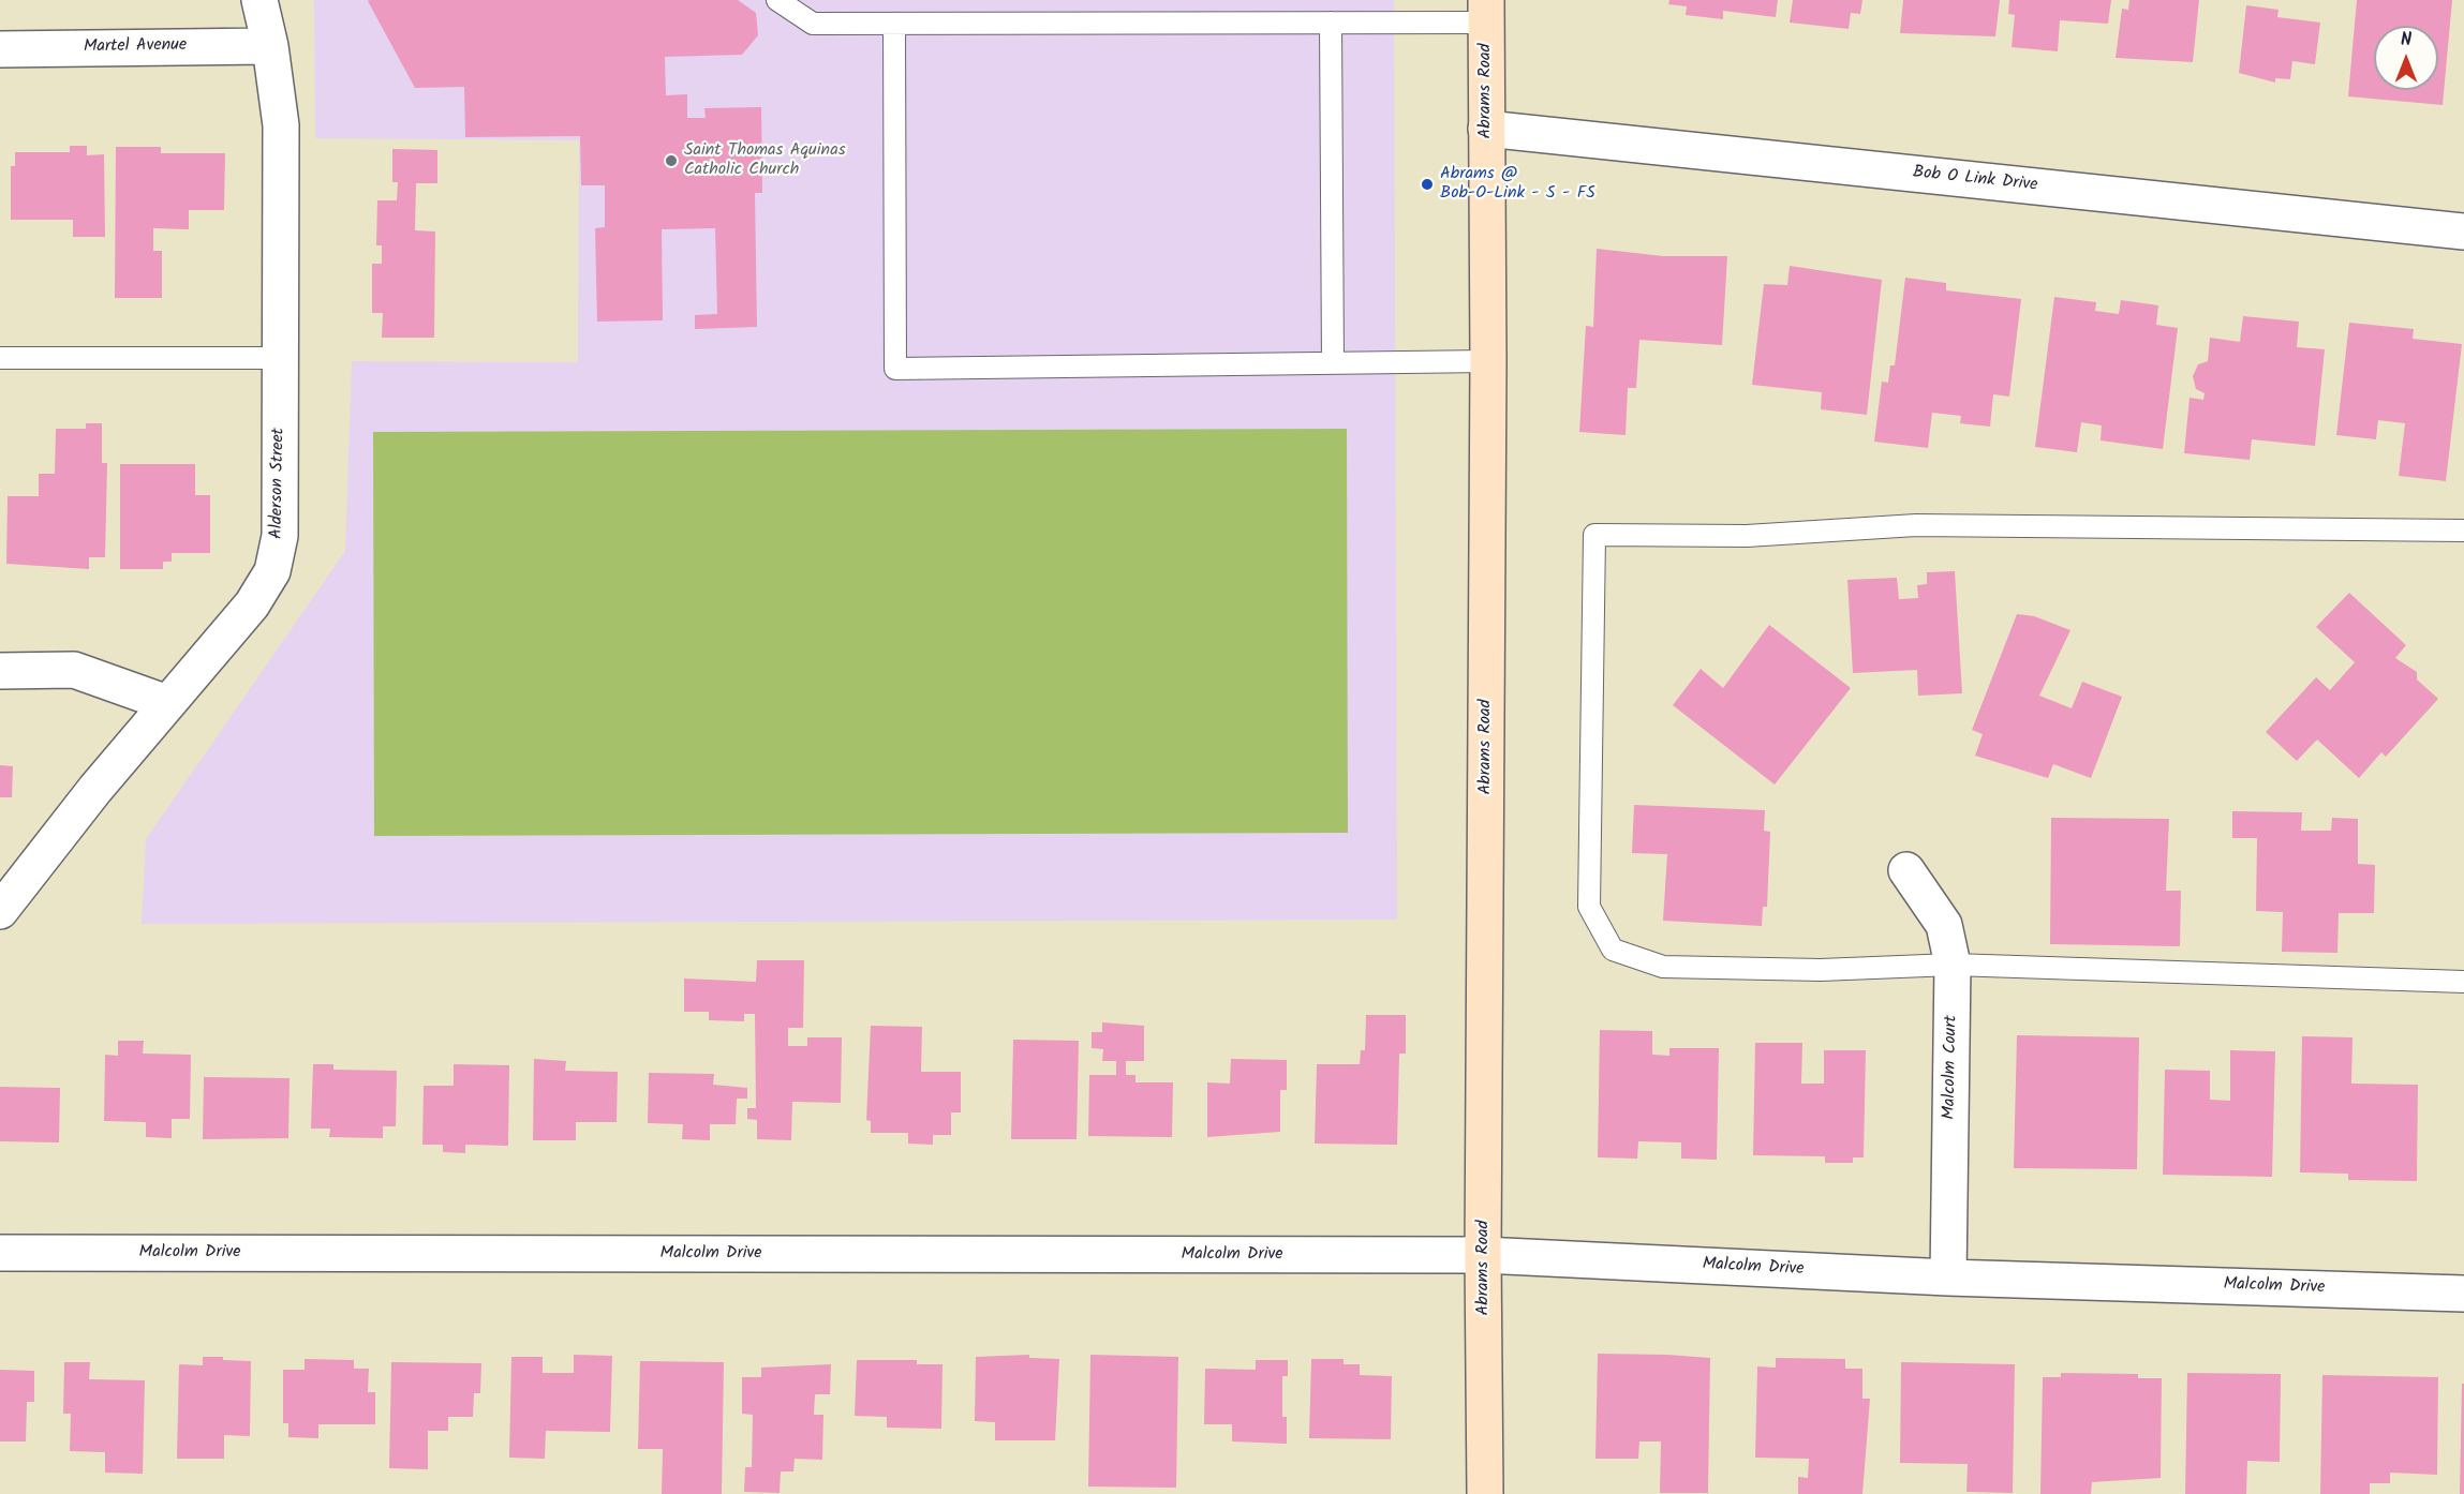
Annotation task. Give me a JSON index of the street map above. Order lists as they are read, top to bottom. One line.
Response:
{"streets":{"main road":["Abrams Road"],"street":["Martel Avenue","Bob O Link Drive","Alderson Street","Malcolm Court","Malcolm Drive"]},"crossings":[["Martel Avenue","Alderson Street"],["Abrams Road","Bob O Link Drive"],["Abrams Road","Malcolm Drive"],["Malcolm Court","Malcolm Drive"]],"places":["Saint Thomas Aquinas Catholic Church","Abrams @ Bob-O-Link - S - FS"],"north":"top"}
